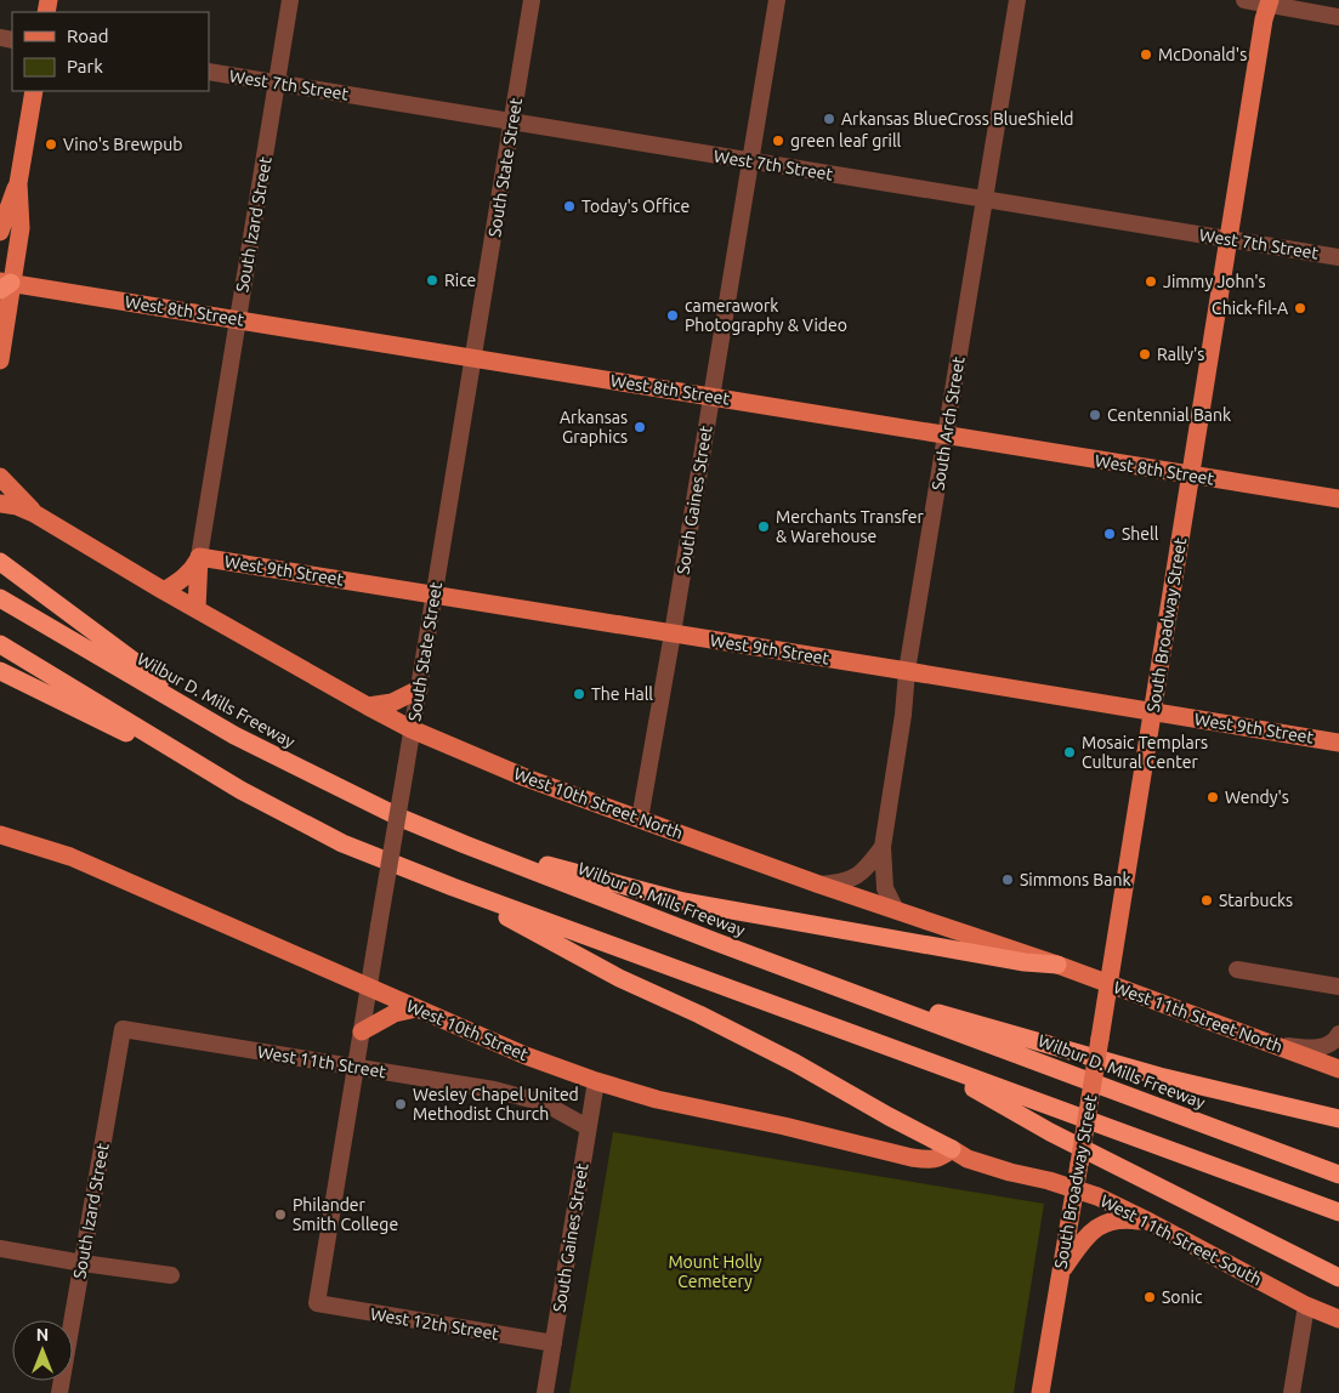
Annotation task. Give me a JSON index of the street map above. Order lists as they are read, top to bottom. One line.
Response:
{"streets":{"highway":["Wilbur D. Mills Freeway"],"main road":["South Izard Street","West 8th Street","West 9th Street","South Broadway Street","West 10th Street North","West 11th Street North","West 10th Street","West 11th Street South"],"street":["West 7th Street","South State Street","South Arch Street","South Gaines Street","West 11th Street","West 12th Street"]},"crossings":[["West 7th Street","South State Street"],["West 7th Street","South Izard Street"],["West 7th Street","South Arch Street"],["West 7th Street","South Gaines Street"],["West 7th Street","South Broadway Street"],["South State Street","West 8th Street"],["South State Street","West 9th Street"],["South State Street","West 10th Street North"],["South State Street","West 10th Street"],["South State Street","West 11th Street"],["South State Street","West 12th Street"],["South Izard Street","West 8th Street"],["South Izard Street","West 9th Street"],["South Izard Street","West 10th Street North"],["South Izard Street","West 11th Street"],["West 8th Street","South Arch Street"],["West 8th Street","South Gaines Street"],["West 8th Street","South Broadway Street"],["South Arch Street","West 9th Street"],["South Arch Street","West 10th Street North"],["South Gaines Street","West 9th Street"],["South Gaines Street","West 10th Street North"],["South Gaines Street","West 10th Street"],["South Gaines Street","West 11th Street"],["South Gaines Street","West 12th Street"],["West 9th Street","South Broadway Street"],["South Broadway Street","West 11th Street North"],["South Broadway Street","West 11th Street South"],["West 10th Street North","West 11th Street North"],["West 10th Street","West 11th Street South"]],"parks":["Mount Holly Cemetery"],"places":["McDonald's","Arkansas BlueCross BlueShield","green leaf grill","Vino's Brewpub","Today's Office","Rice","Jimmy John's","Chick-fil-A","camerawork Photography & Video","Rally's","Centennial Bank","Arkansas Graphics","Merchants Transfer & Warehouse","Shell","The Hall","Mosaic Templars Cultural Center","Wendy's","Simmons Bank","Starbucks","Wesley Chapel United Methodist Church","Philander Smith College","Sonic"],"legend":["Road","Park"],"north":"top"}
